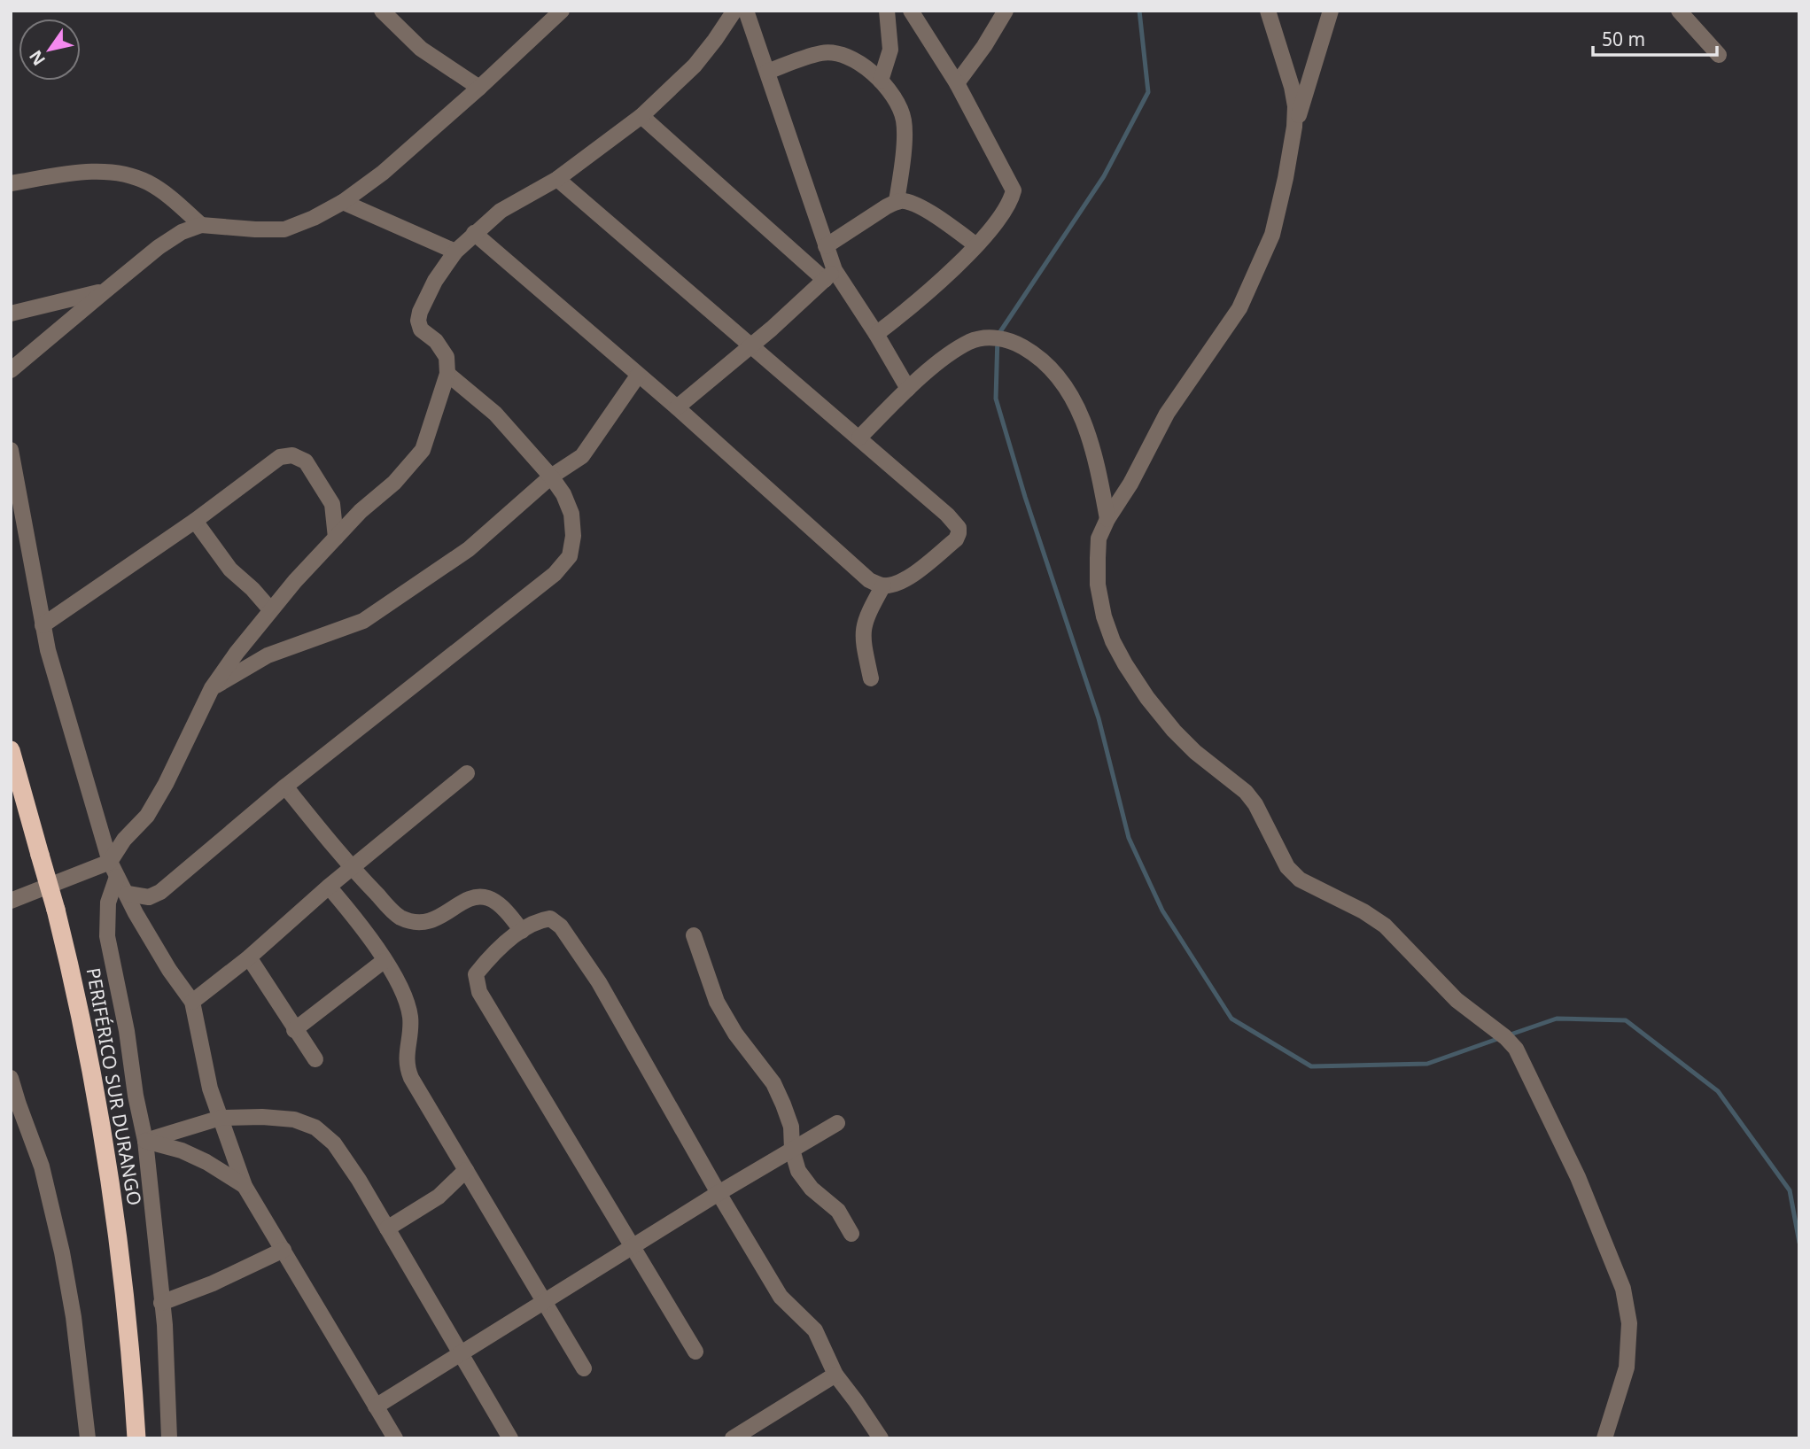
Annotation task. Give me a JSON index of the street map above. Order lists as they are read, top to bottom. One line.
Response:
{"streets":{"highway":["PERIFÉRICO SUR DURANGO"]},"scale_bar":"50 m","north":"bottom left"}
